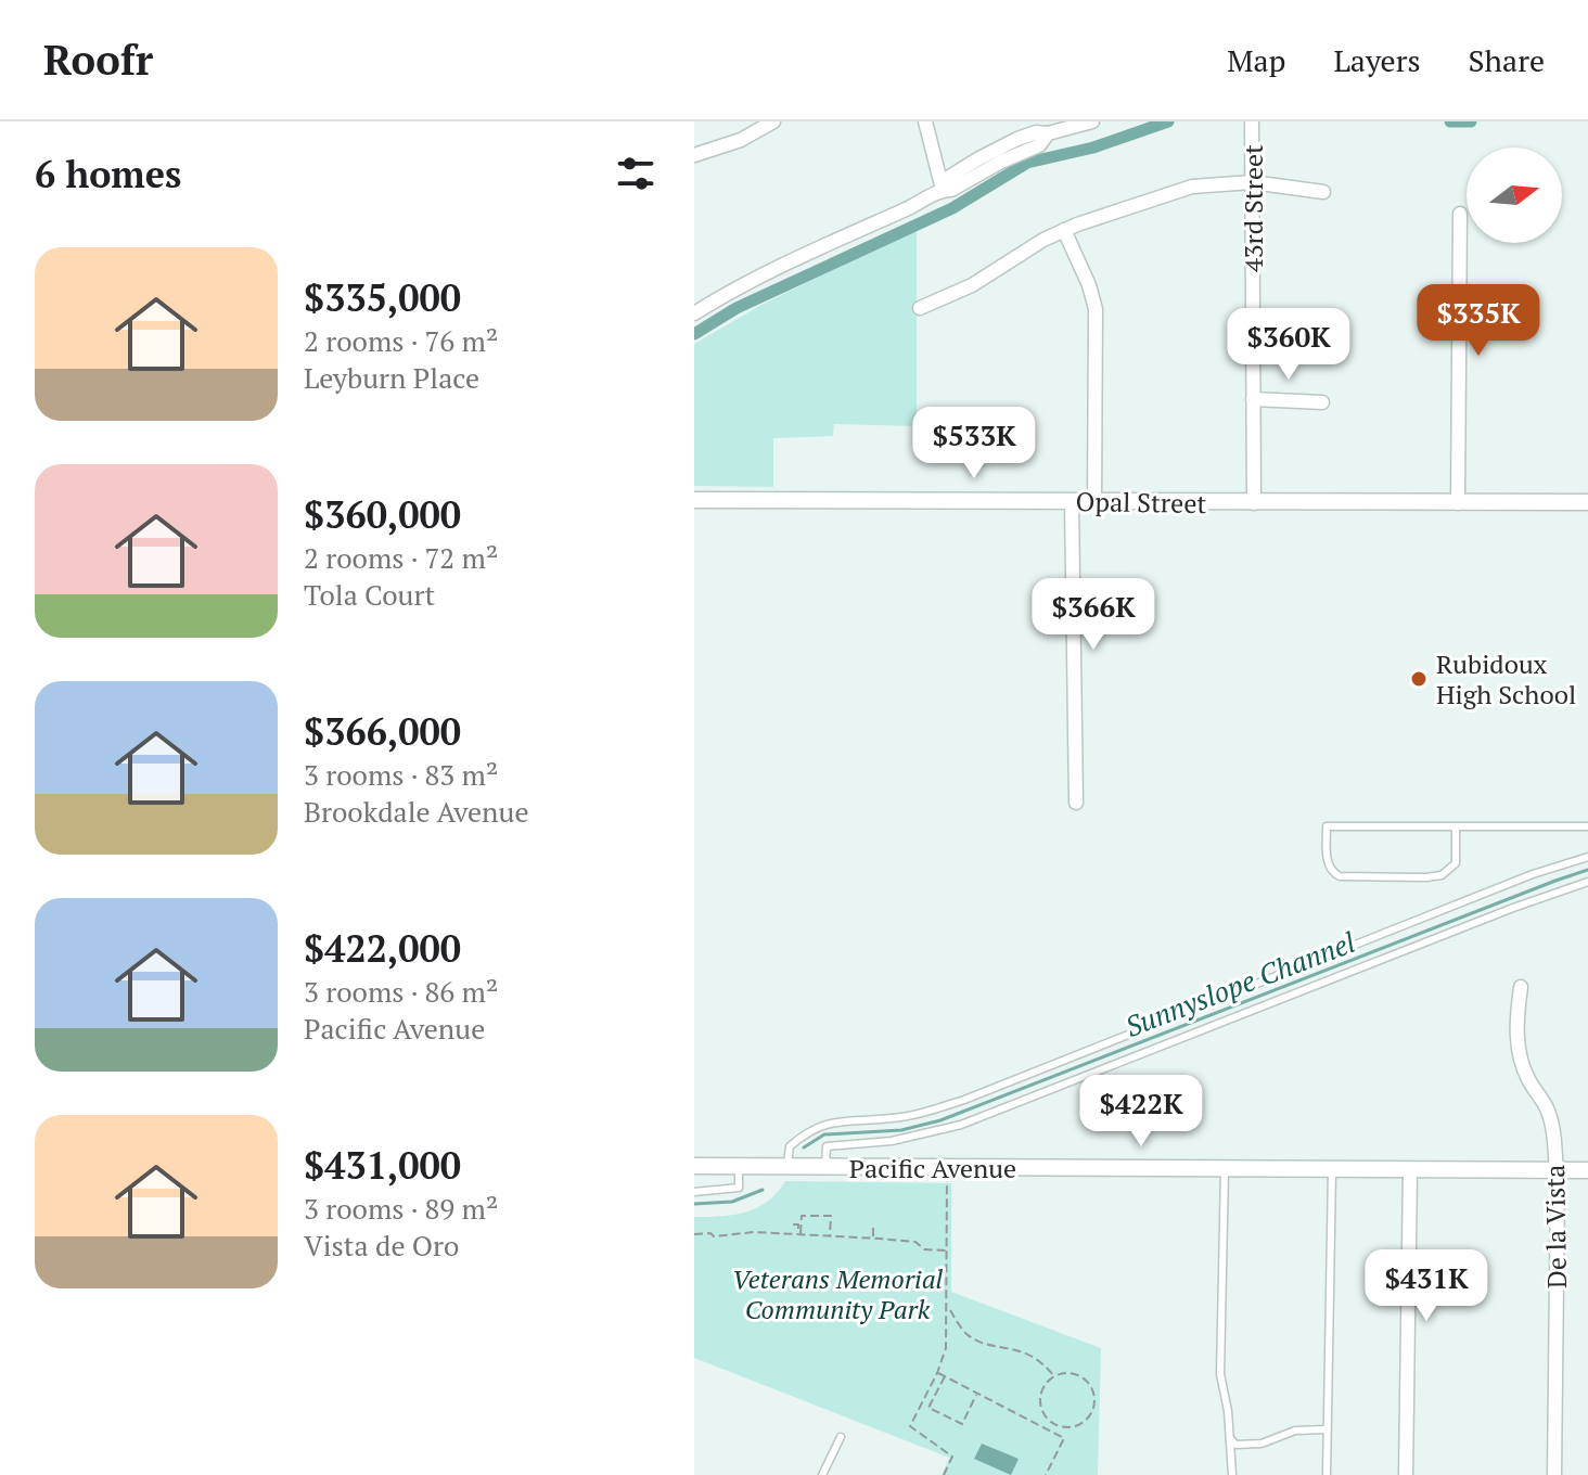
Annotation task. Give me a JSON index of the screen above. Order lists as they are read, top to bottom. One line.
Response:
{"streets":{"street":["43rd Street","Opal Street","Pacific Avenue","De la Vista"]},"crossings":[["43rd Street","Opal Street"],["Pacific Avenue","De la Vista"]],"water":["Sunnyslope Channel"],"parks":["Veterans Memorial Community Park"],"places":["Rubidoux High School"],"north":"right","page":{"header":"Roofr","nav":["Map","Layers","Share"],"heading":"6 homes","list":[{"name":"$335,000","note":"2 rooms · 76 m² · Leyburn Place"},{"name":"$360,000","note":"2 rooms · 72 m² · Tola Court"},{"name":"$366,000","note":"3 rooms · 83 m² · Brookdale Avenue"},{"name":"$422,000","note":"3 rooms · 86 m² · Pacific Avenue"},{"name":"$431,000","note":"3 rooms · 89 m² · Vista de Oro"}],"price":["$335K","$360K","$533K","$366K","$422K","$431K"]}}
